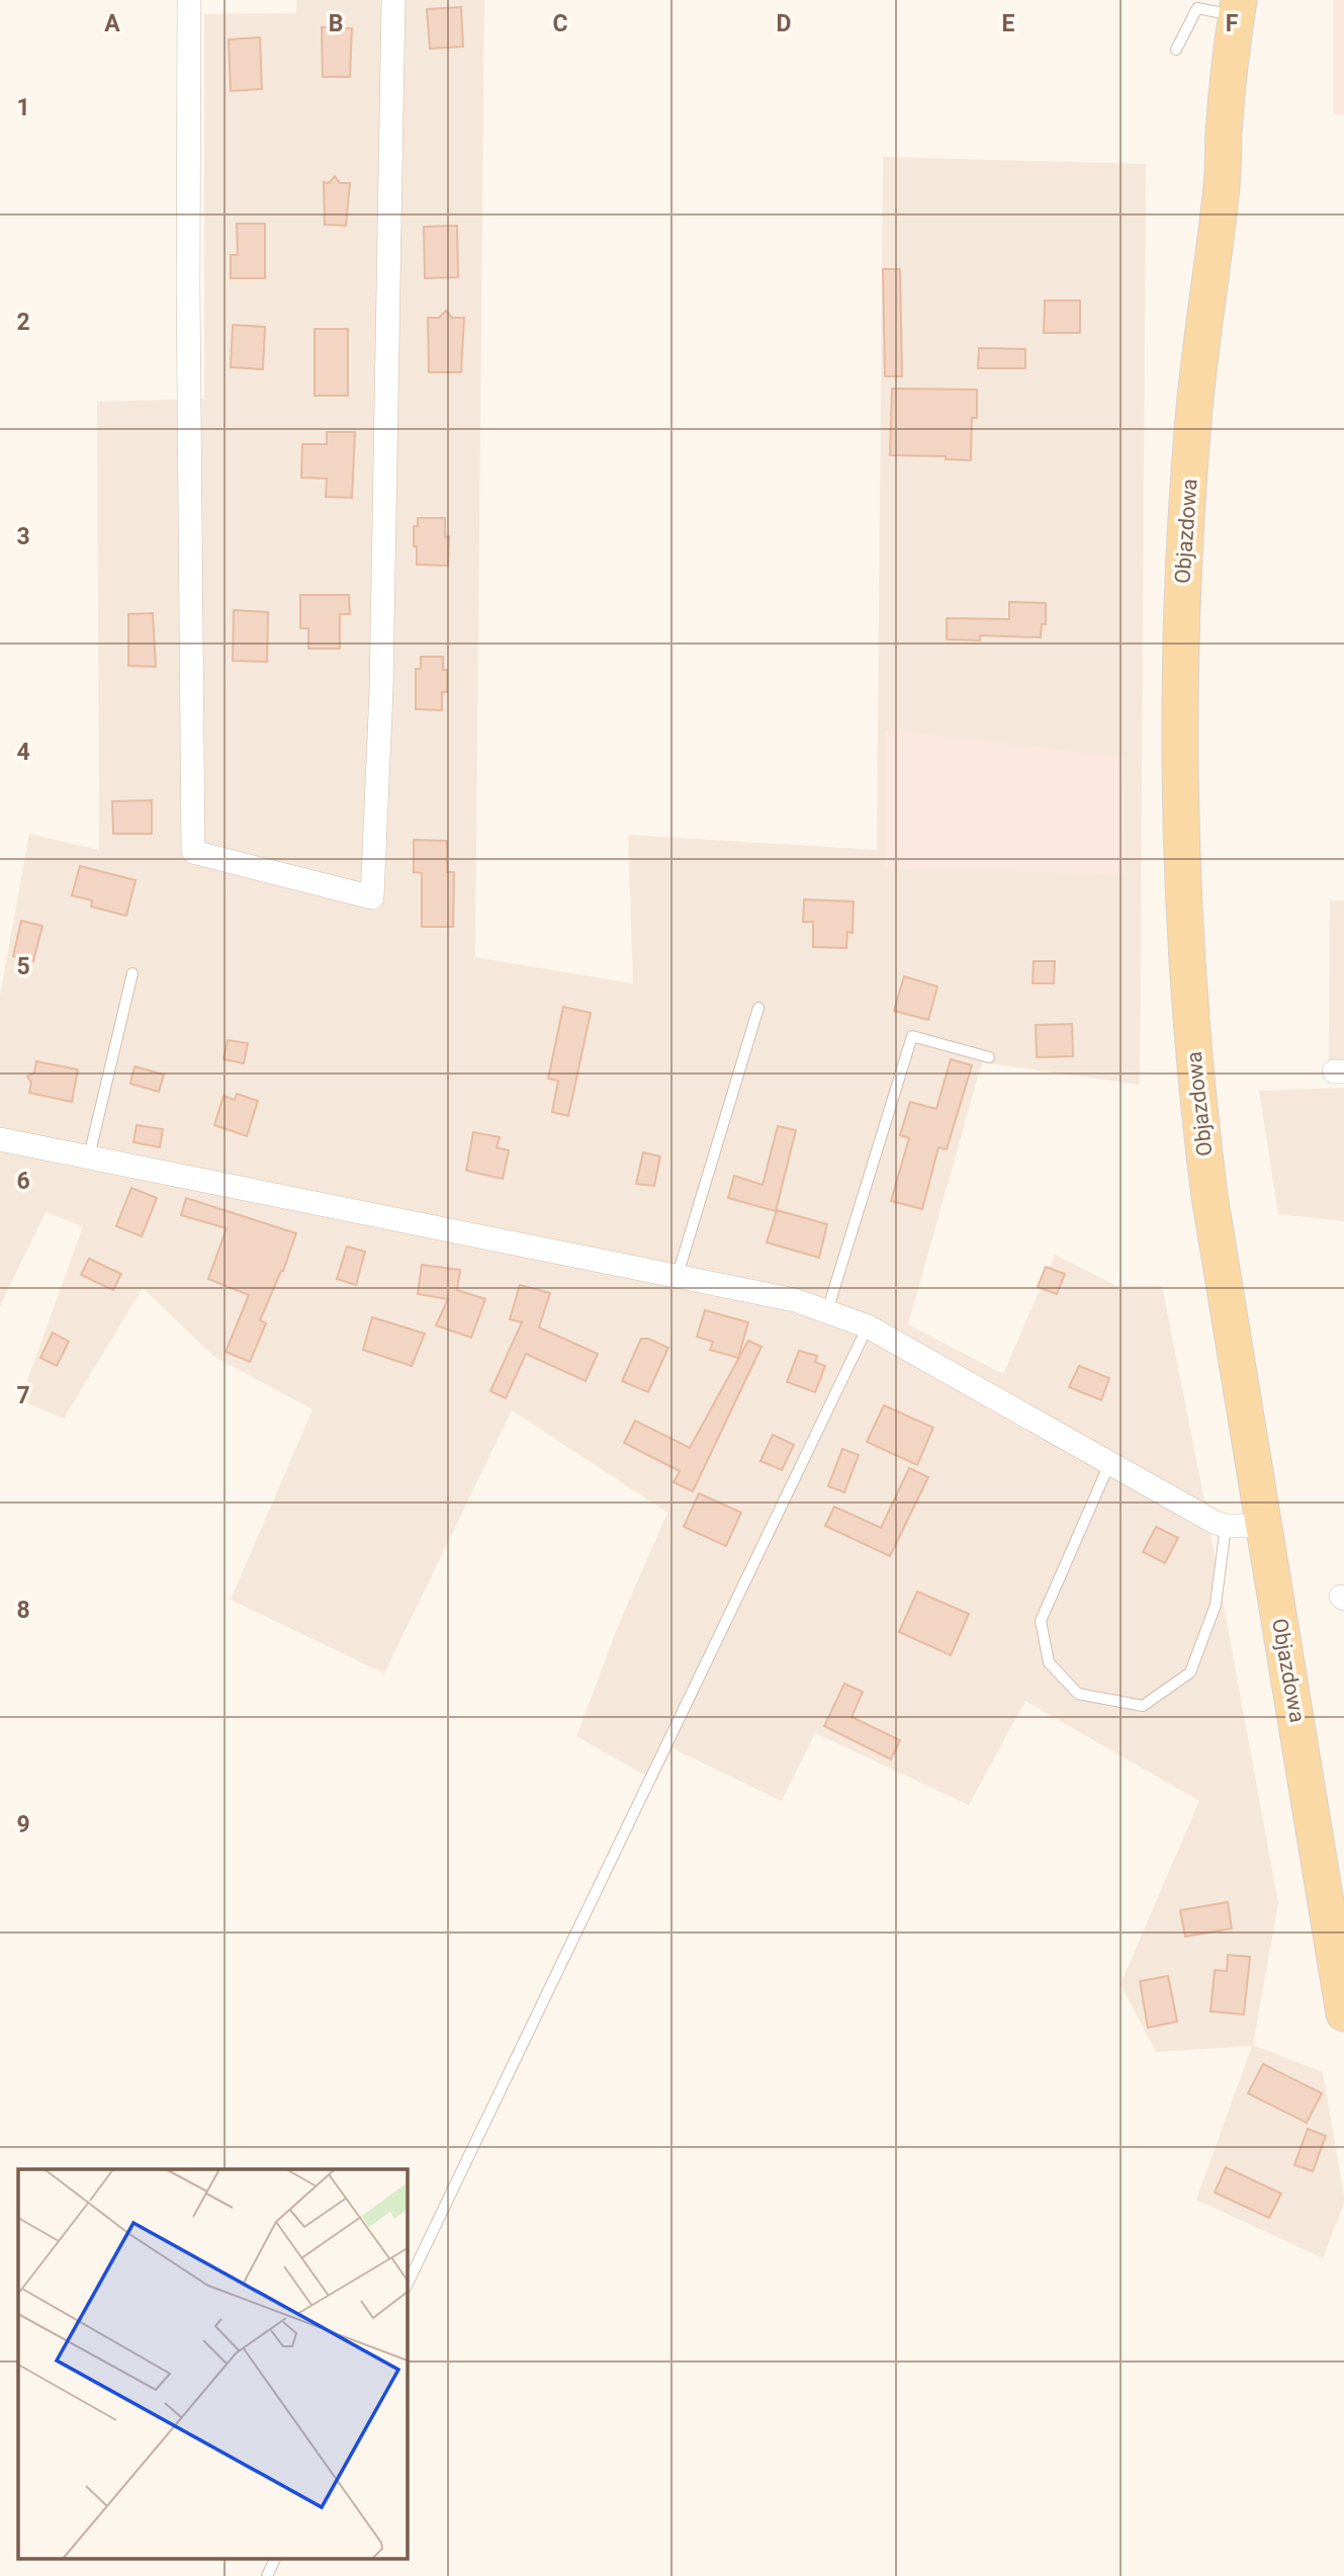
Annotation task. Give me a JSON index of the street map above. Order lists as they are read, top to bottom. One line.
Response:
{"streets":{"main road":["Objazdowa"]},"grid":{"columns":["A","B","C","D","E","F"],"rows":["1","2","3","4","5","6","7","8","9"]}}
